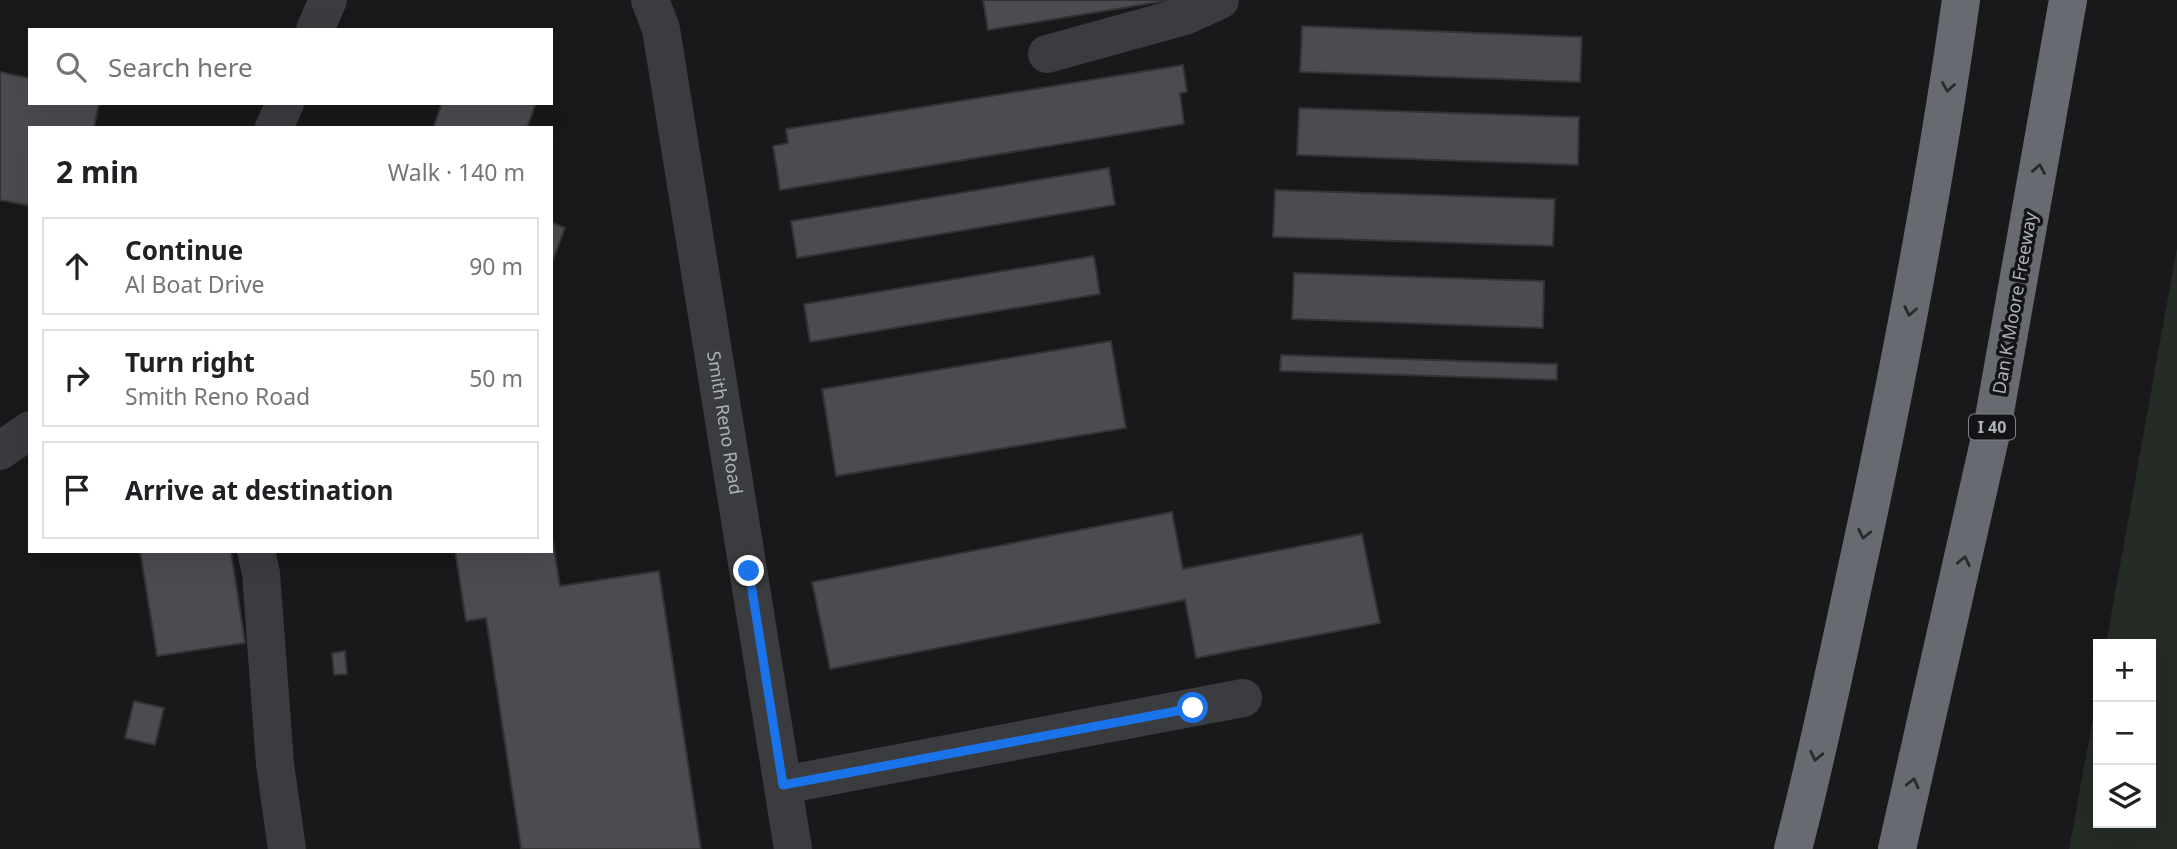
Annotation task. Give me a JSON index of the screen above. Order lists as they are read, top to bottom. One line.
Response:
{"streets":{"highway":["Dan K Moore Freeway","I 40"],"street":["Smith Reno Road"]},"page":{"search":"Search here","heading":["2 min","Walk · 140 m"],"list":[["Continue","Al Boat Drive","90 m"],["Turn right","Smith Reno Road","50 m"],"Arrive at destination"],"map_buttons":["+","−"]}}
